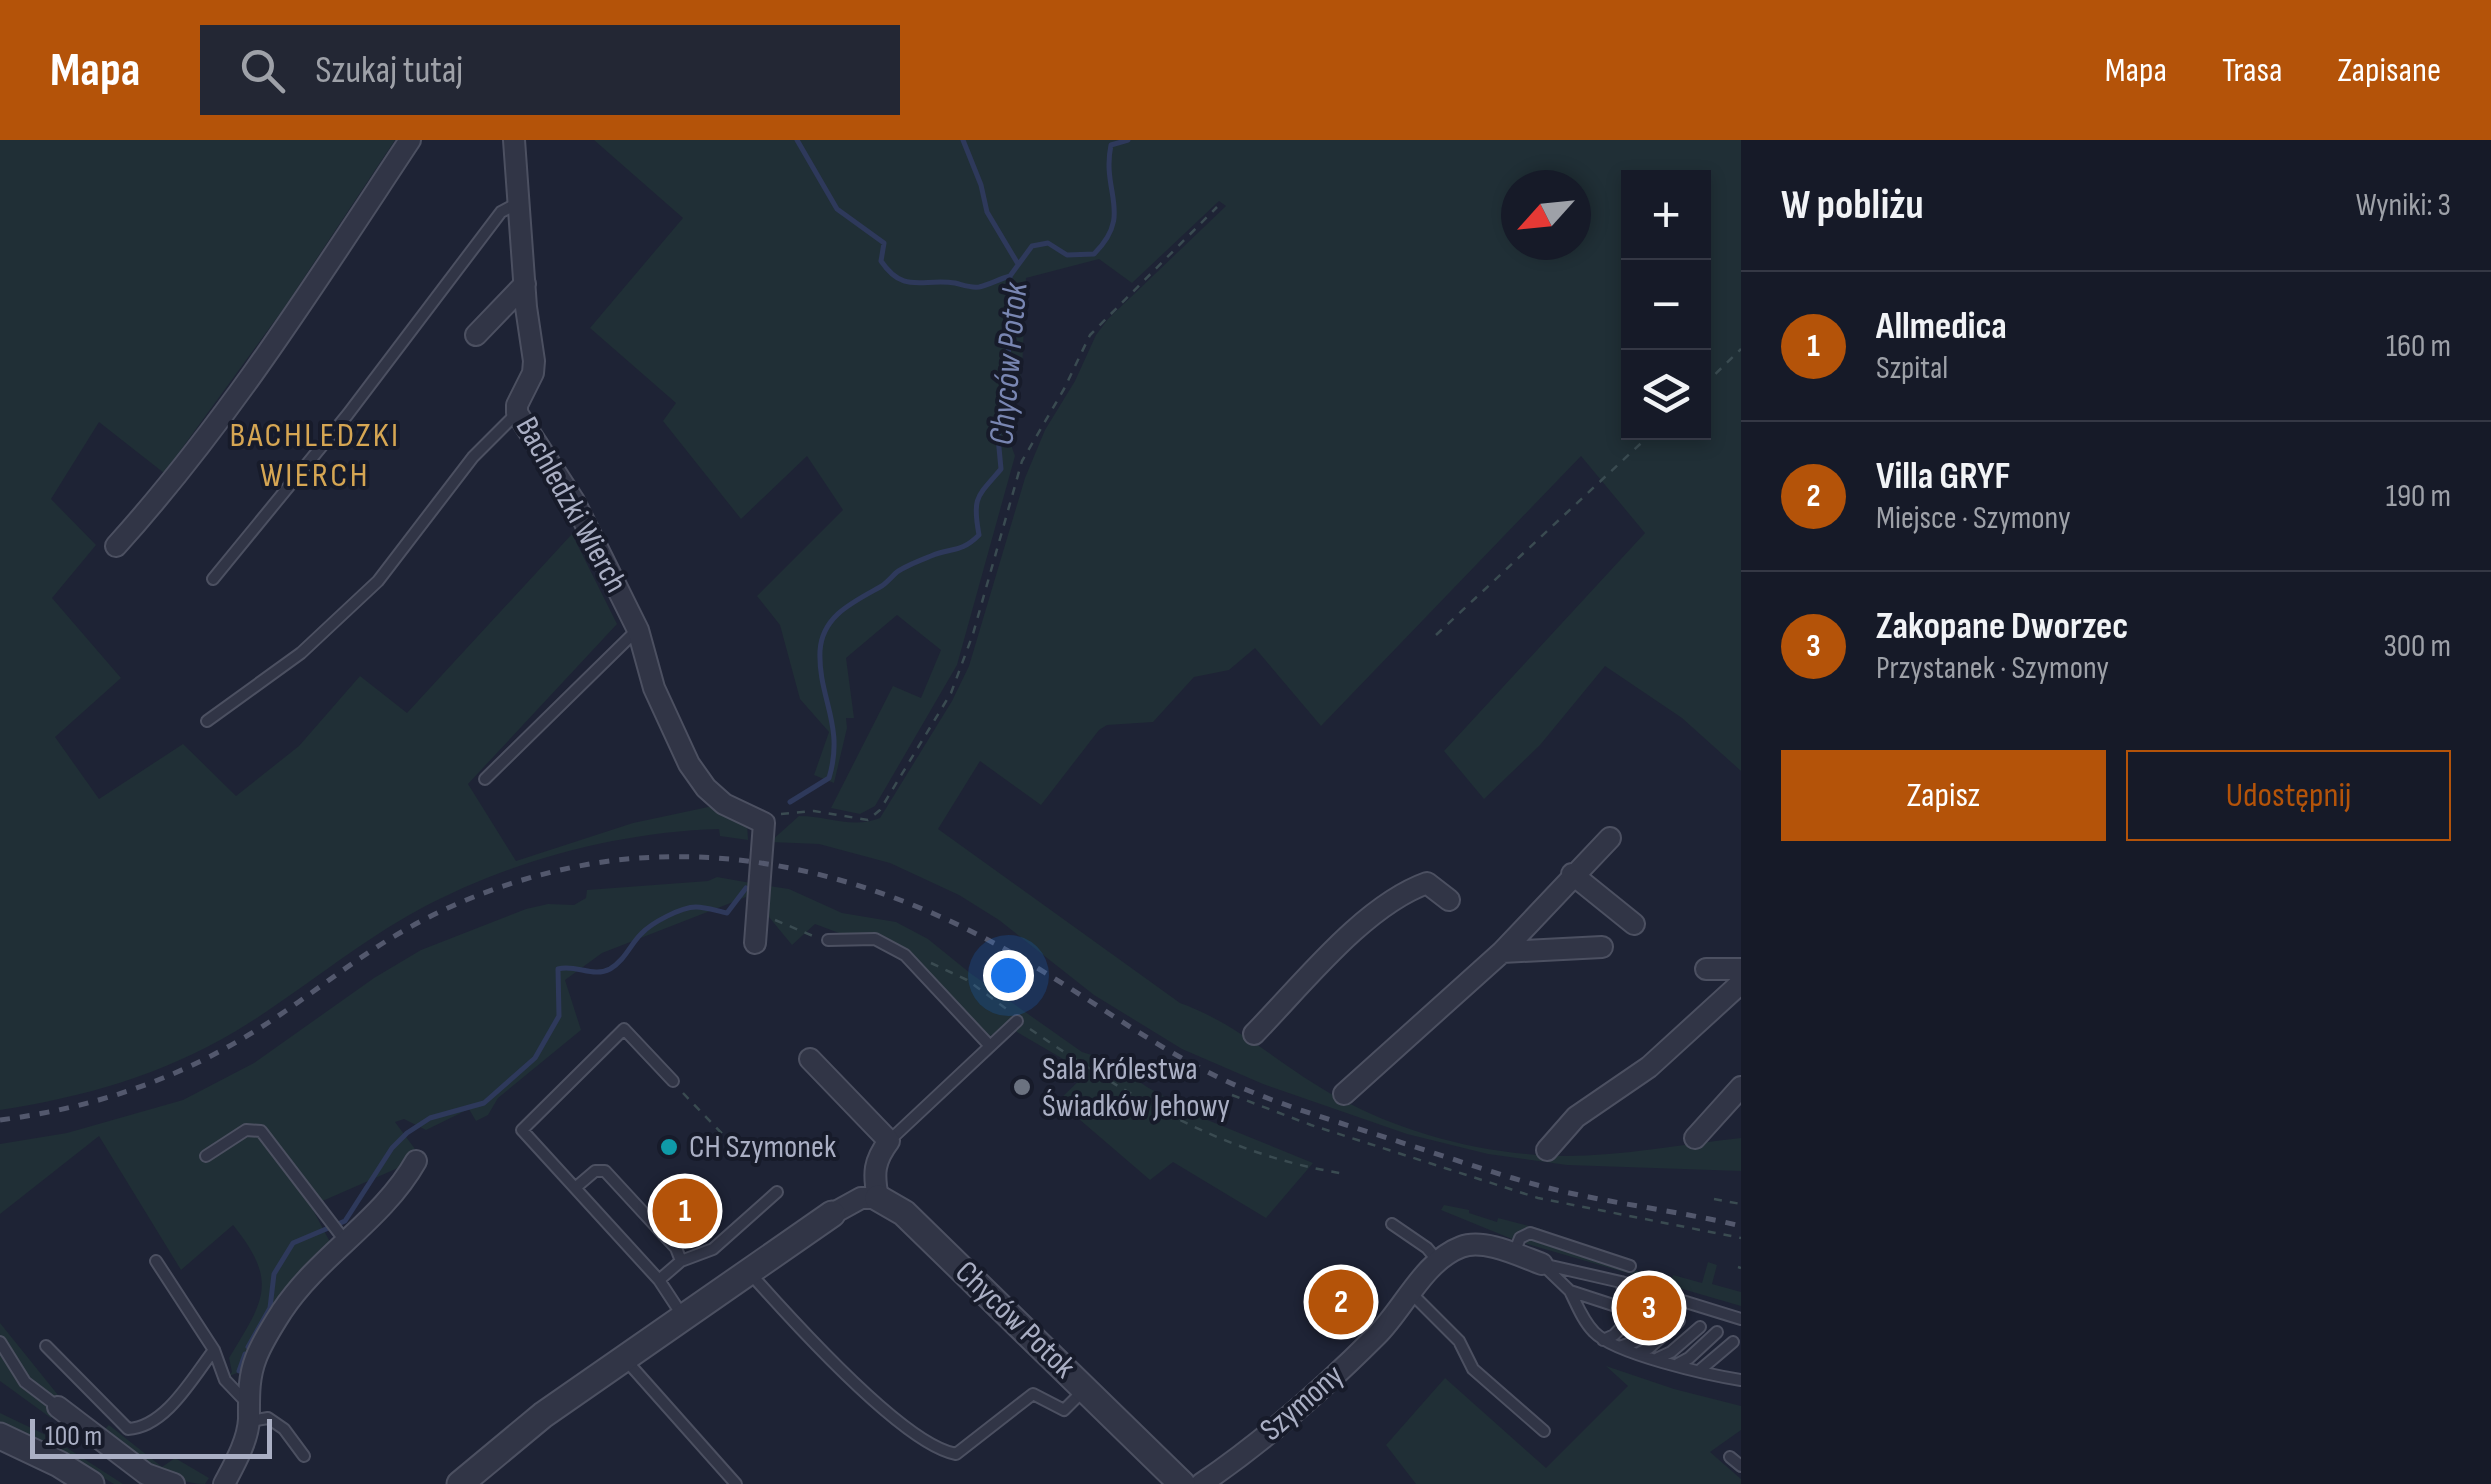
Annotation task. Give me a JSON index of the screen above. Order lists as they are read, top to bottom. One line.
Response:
{"streets":{"street":["Bachledzki Wierch","Chyców Potok","Szymony"]},"districts":["BACHLEDZKI WIERCH"],"water":["Chyców Potok"],"places":["Sala Królestwa Świadków Jehowy","CH Szymonek"],"scale_bar":"100 m","north":"bottom left","page":{"header":"Mapa","search":"Szukaj tutaj","nav":["Mapa","Trasa","Zapisane"],"heading":["W pobliżu","Wyniki: 3"],"map_buttons":["+","−"],"list":[{"mark":"1","name":"Allmedica","note":"Szpital","value":"160 m"},{"mark":"2","name":"Villa GRYF","note":"Miejsce · Szymony","value":"190 m"},{"mark":"3","name":"Zakopane Dworzec","note":"Przystanek · Szymony","value":"300 m"}],"buttons":["Zapisz","Udostępnij"],"pins":["1","2","3"],"scale":"100 m"}}
